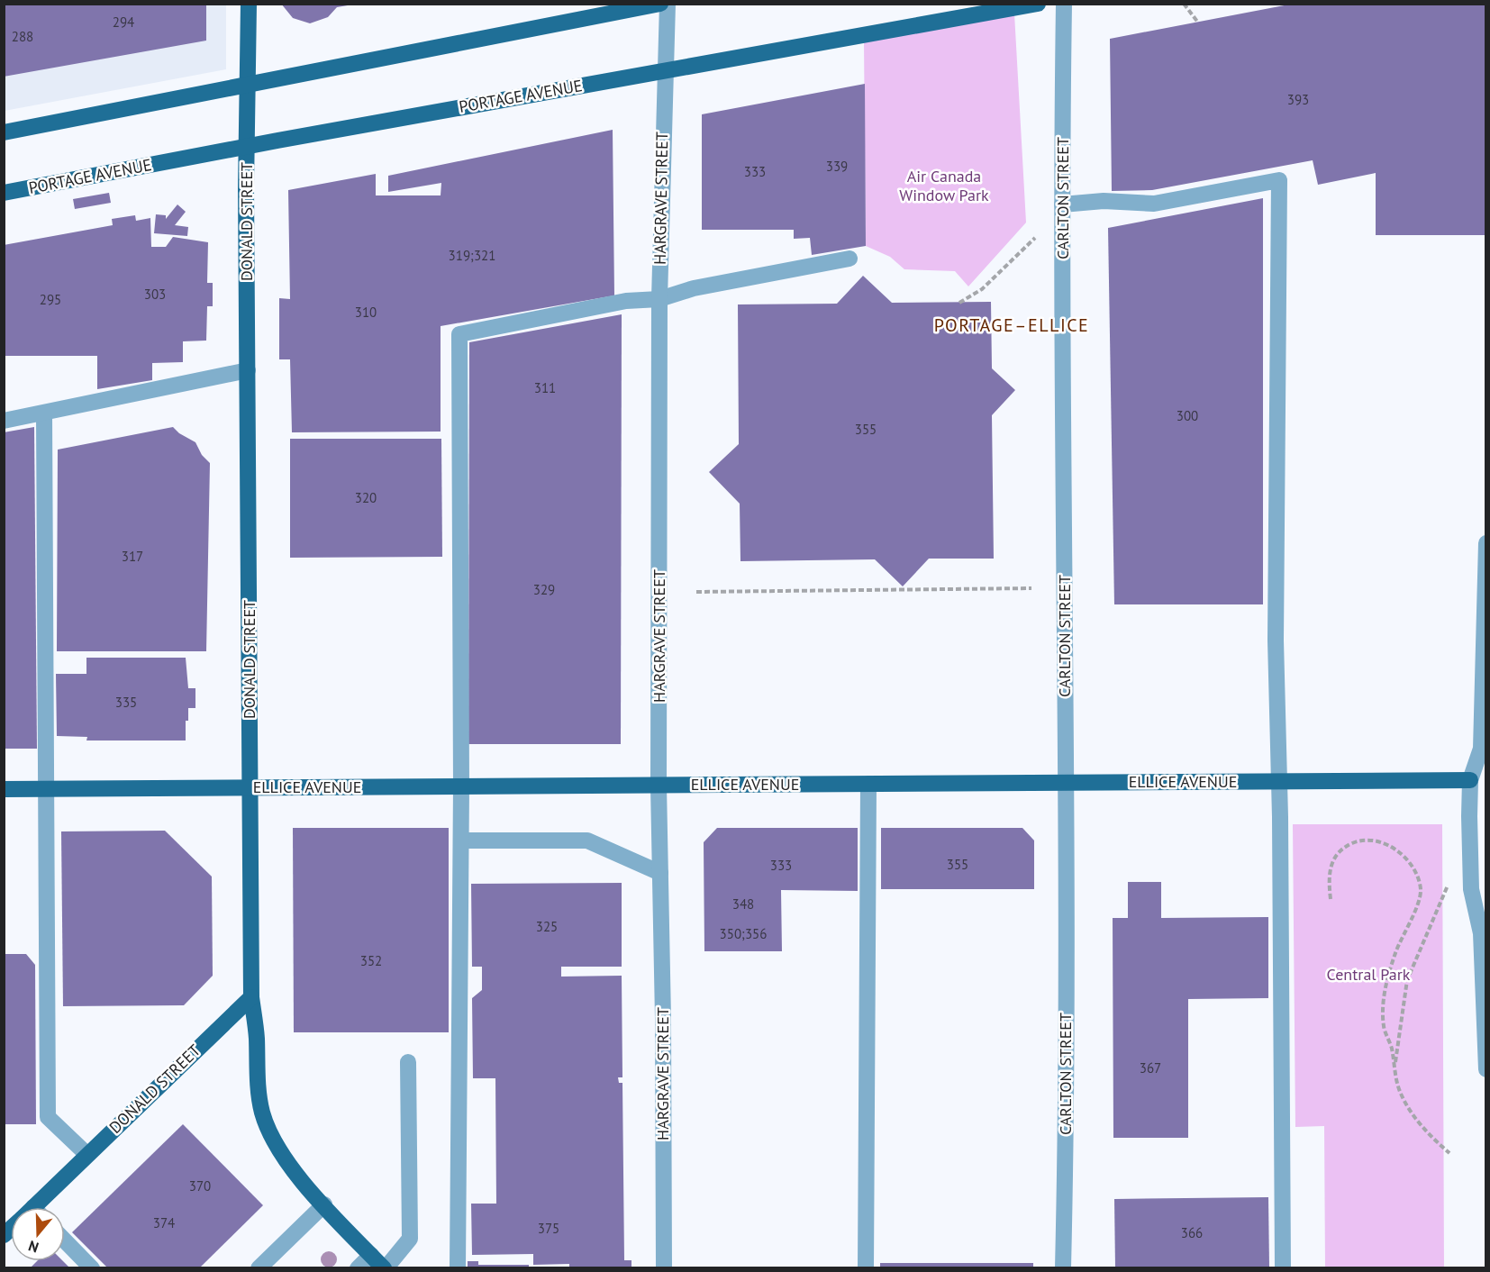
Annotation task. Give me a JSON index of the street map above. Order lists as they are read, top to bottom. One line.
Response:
{"streets":{"main road":["PORTAGE AVENUE","DONALD STREET","ELLICE AVENUE"],"street":["HARGRAVE STREET","CARLTON STREET"]},"crossings":[["PORTAGE AVENUE","HARGRAVE STREET"],["PORTAGE AVENUE","DONALD STREET"],["HARGRAVE STREET","ELLICE AVENUE"],["CARLTON STREET","ELLICE AVENUE"],["DONALD STREET","ELLICE AVENUE"]],"districts":["PORTAGE–ELLICE"],"parks":["Air Canada Window Park","Central Park"],"house_numbers":["294","288","393","339","333","319;321","303","295","310","311","300","355","320","317","329","335","355","333","348","325","350;356","352","367","370","374","375","366"],"north":"bottom"}
